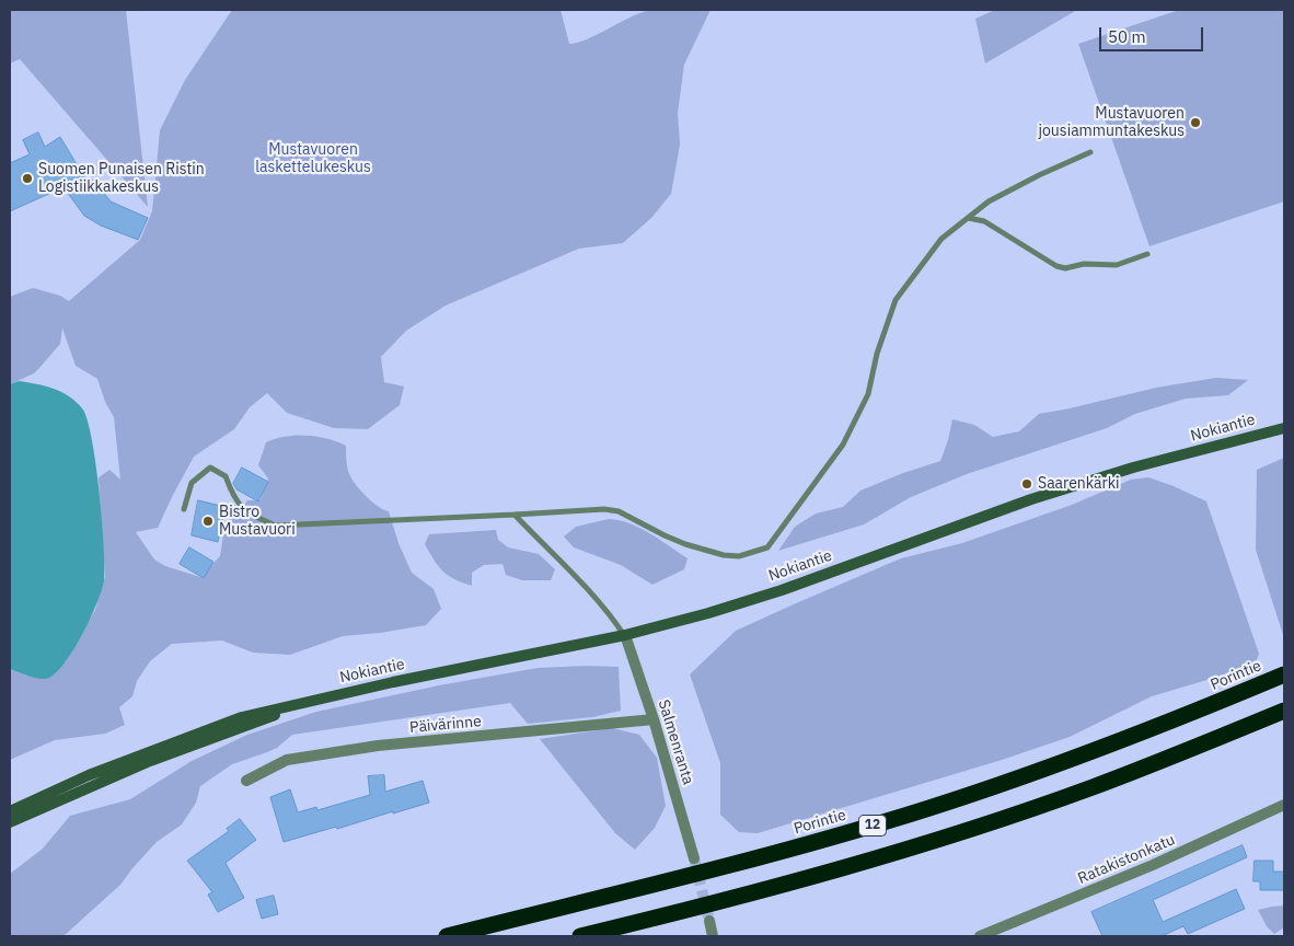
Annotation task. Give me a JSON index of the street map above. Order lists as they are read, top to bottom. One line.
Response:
{"streets":{"highway":["Porintie","12"],"main road":["Nokiantie"],"street":["Päivärinne","Salmenranta","Ratakistonkatu"]},"crossings":[["Nokiantie","Salmenranta"],["Päivärinne","Salmenranta"]],"parks":["Mustavuoren laskettelukeskus"],"places":["Mustavuoren jousiammuntakeskus","Suomen Punaisen Ristin Logistiikkakeskus","Saarenkärki","Bistro Mustavuori"],"scale_bar":"50 m"}
